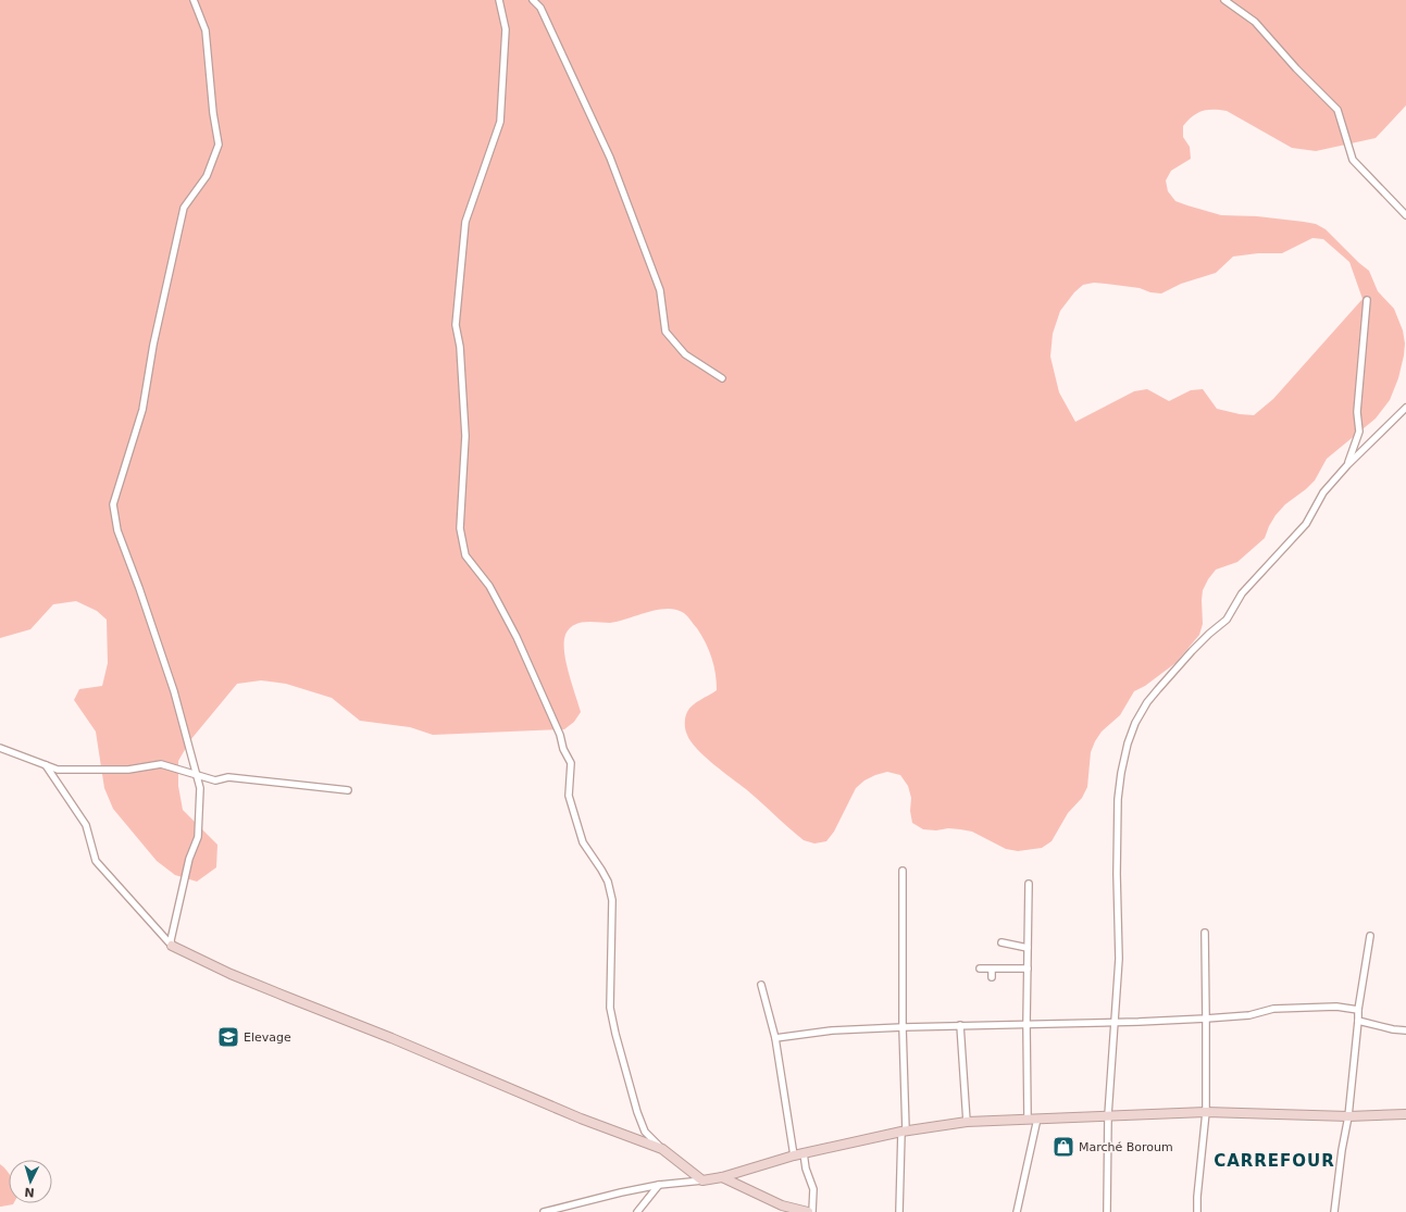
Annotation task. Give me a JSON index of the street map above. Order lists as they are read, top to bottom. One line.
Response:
{"districts":["CARREFOUR"],"places":{"school or university":["Elevage"],"shop":["Marché Boroum"]},"north":"bottom"}
